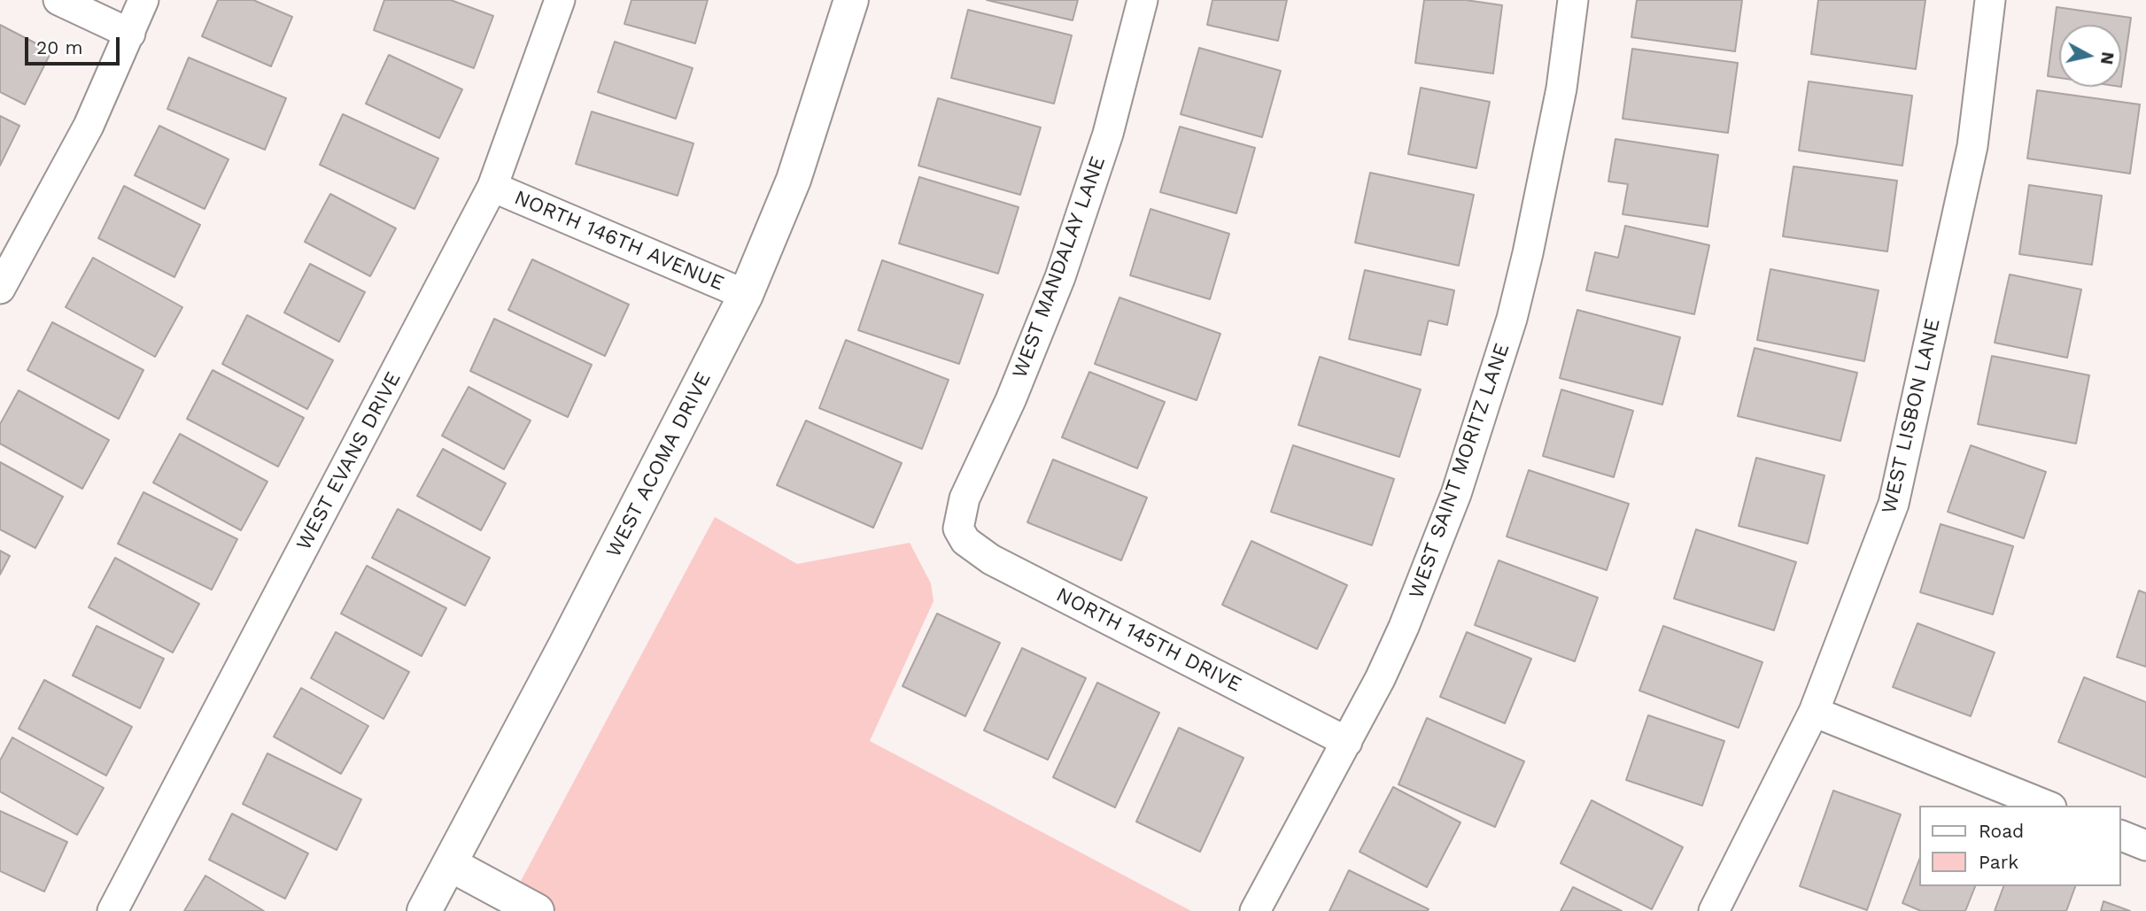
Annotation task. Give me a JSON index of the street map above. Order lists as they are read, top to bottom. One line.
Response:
{"streets":{"street":["NORTH 146TH AVENUE","WEST MANDALAY LANE","WEST LISBON LANE","WEST EVANS DRIVE","WEST ACOMA DRIVE","WEST SAINT MORITZ LANE","NORTH 145TH DRIVE"]},"crossings":[["NORTH 146TH AVENUE","WEST EVANS DRIVE"],["NORTH 146TH AVENUE","WEST ACOMA DRIVE"],["WEST MANDALAY LANE","NORTH 145TH DRIVE"],["WEST SAINT MORITZ LANE","NORTH 145TH DRIVE"]],"legend":["Road","Park"],"scale_bar":"20 m","north":"right"}
